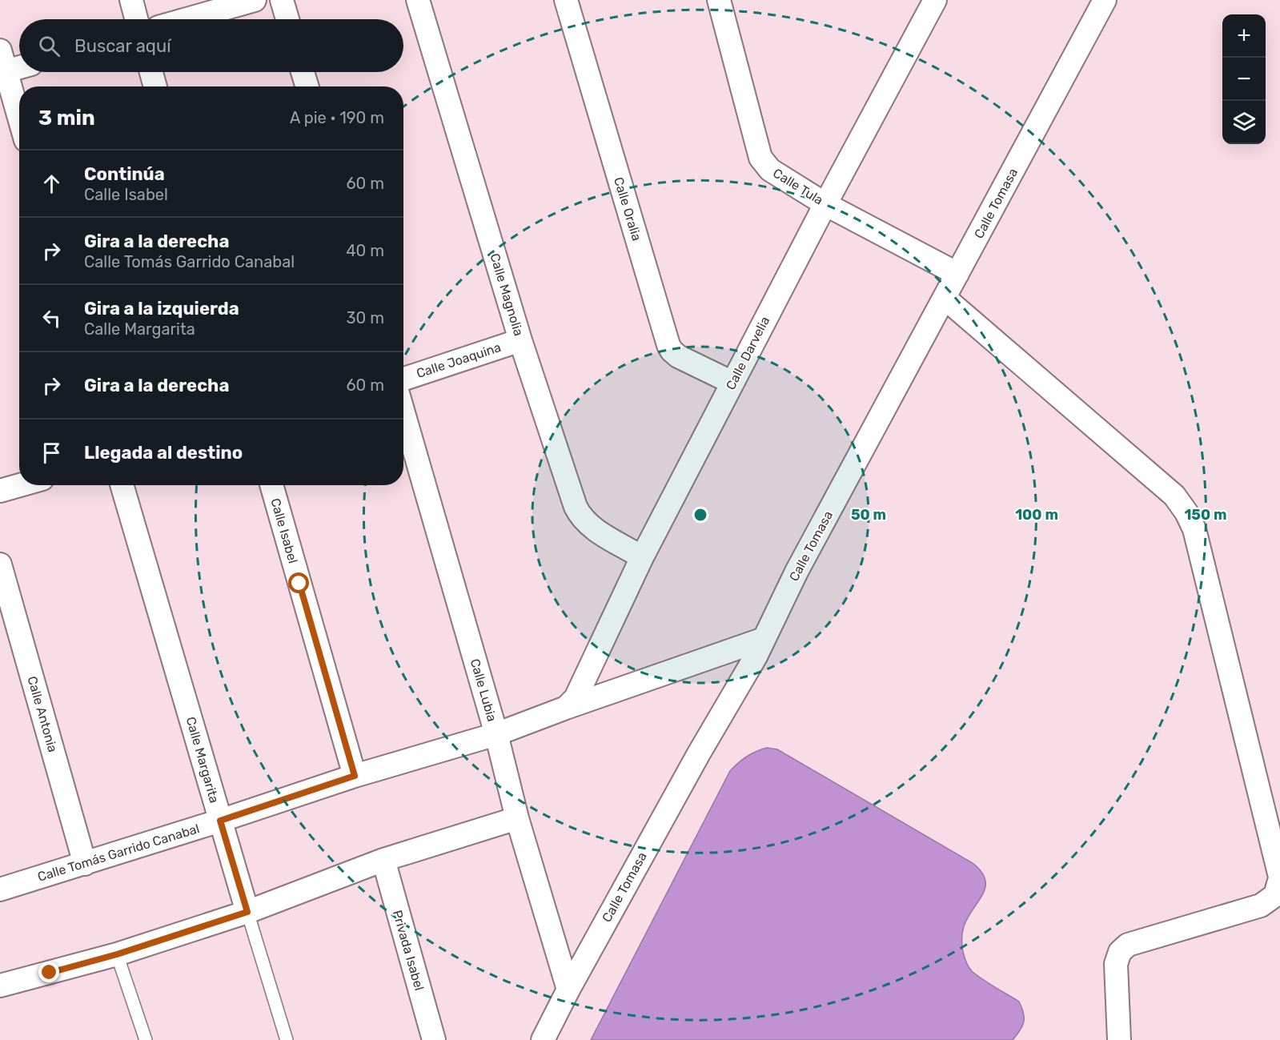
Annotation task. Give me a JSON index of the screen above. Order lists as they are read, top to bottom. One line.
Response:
{"streets":{"street":["Calle Tula","Calle Tomasa","Calle Oralia","Calle Magnolia","Calle Darvelia","Calle Joaquina","Calle Isabel","Calle Lubia","Calle Antonia","Calle Margarita","Calle Tomás Garrido Canabal","Privada Isabel"]},"crossings":[["Calle Tula","Calle Tomasa"],["Calle Tula","Calle Darvelia"],["Calle Tomasa","Calle Lubia"],["Calle Tomasa","Calle Tomás Garrido Canabal"],["Calle Oralia","Calle Darvelia"],["Calle Magnolia","Calle Darvelia"],["Calle Magnolia","Calle Joaquina"],["Calle Darvelia","Calle Tomás Garrido Canabal"],["Calle Isabel","Calle Tomás Garrido Canabal"],["Calle Lubia","Calle Tomás Garrido Canabal"],["Calle Antonia","Calle Tomás Garrido Canabal"],["Calle Margarita","Calle Tomás Garrido Canabal"]],"page":{"map_buttons":["+","−"],"search":"Buscar aquí","heading":["3 min","A pie · 190 m"],"list":[["Continúa","Calle Isabel","60 m"],["Gira a la derecha","Calle Tomás Garrido Canabal","40 m"],["Gira a la izquierda","Calle Margarita","30 m"],["Gira a la derecha","60 m"],"Llegada al destino"]},"rings":["50 m","100 m","150 m"]}
